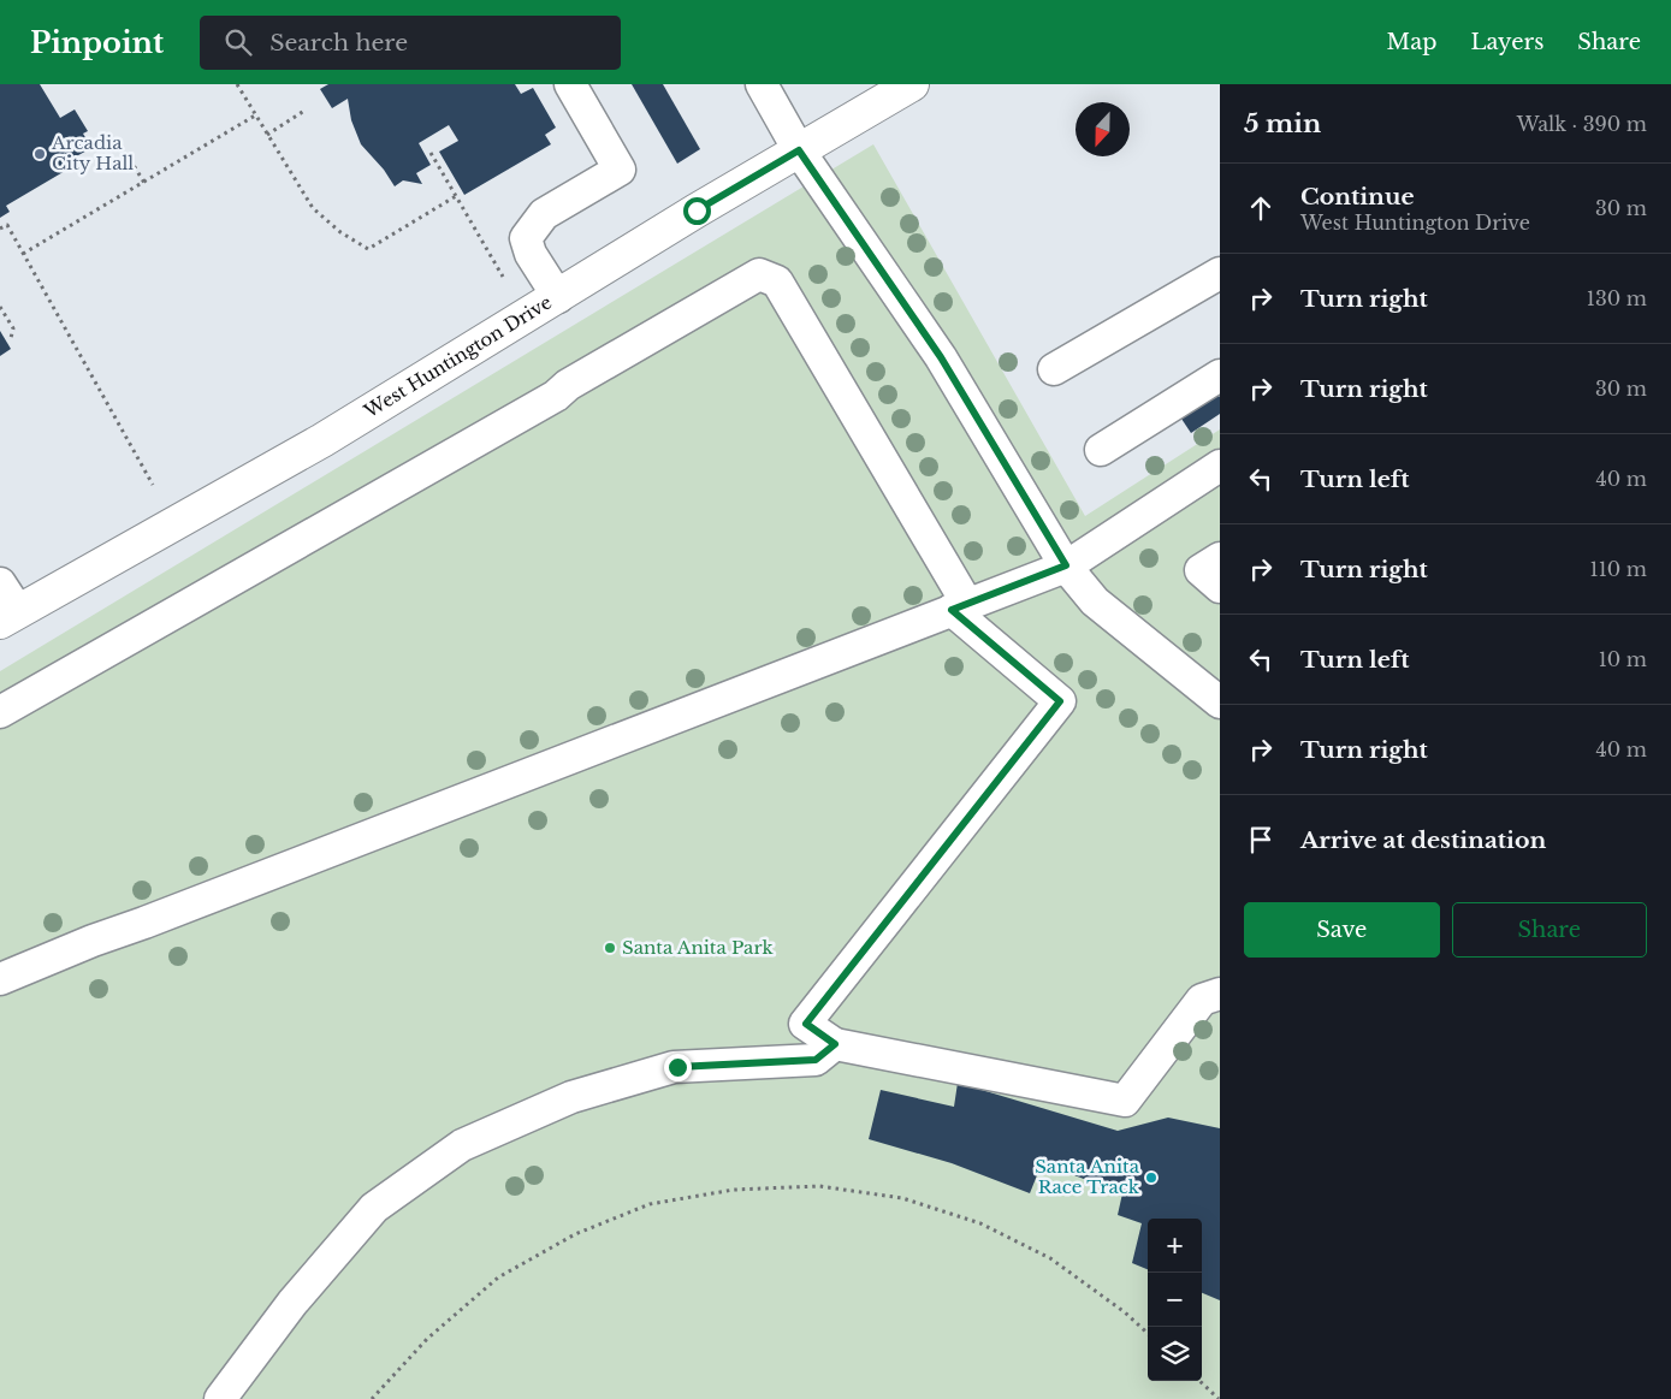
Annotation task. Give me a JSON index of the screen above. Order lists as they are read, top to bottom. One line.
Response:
{"streets":{"main road":["West Huntington Drive"]},"places":["Arcadia City Hall","Santa Anita Park","Santa Anita Race Track"],"north":"bottom","page":{"header":"Pinpoint","search":"Search here","nav":["Map","Layers","Share"],"heading":["5 min","Walk · 390 m"],"list":[["Continue","West Huntington Drive","30 m"],["Turn right","130 m"],["Turn right","30 m"],["Turn left","40 m"],["Turn right","110 m"],["Turn left","10 m"],["Turn right","40 m"],"Arrive at destination"],"buttons":["Save","Share"],"map_buttons":["+","−"]}}
